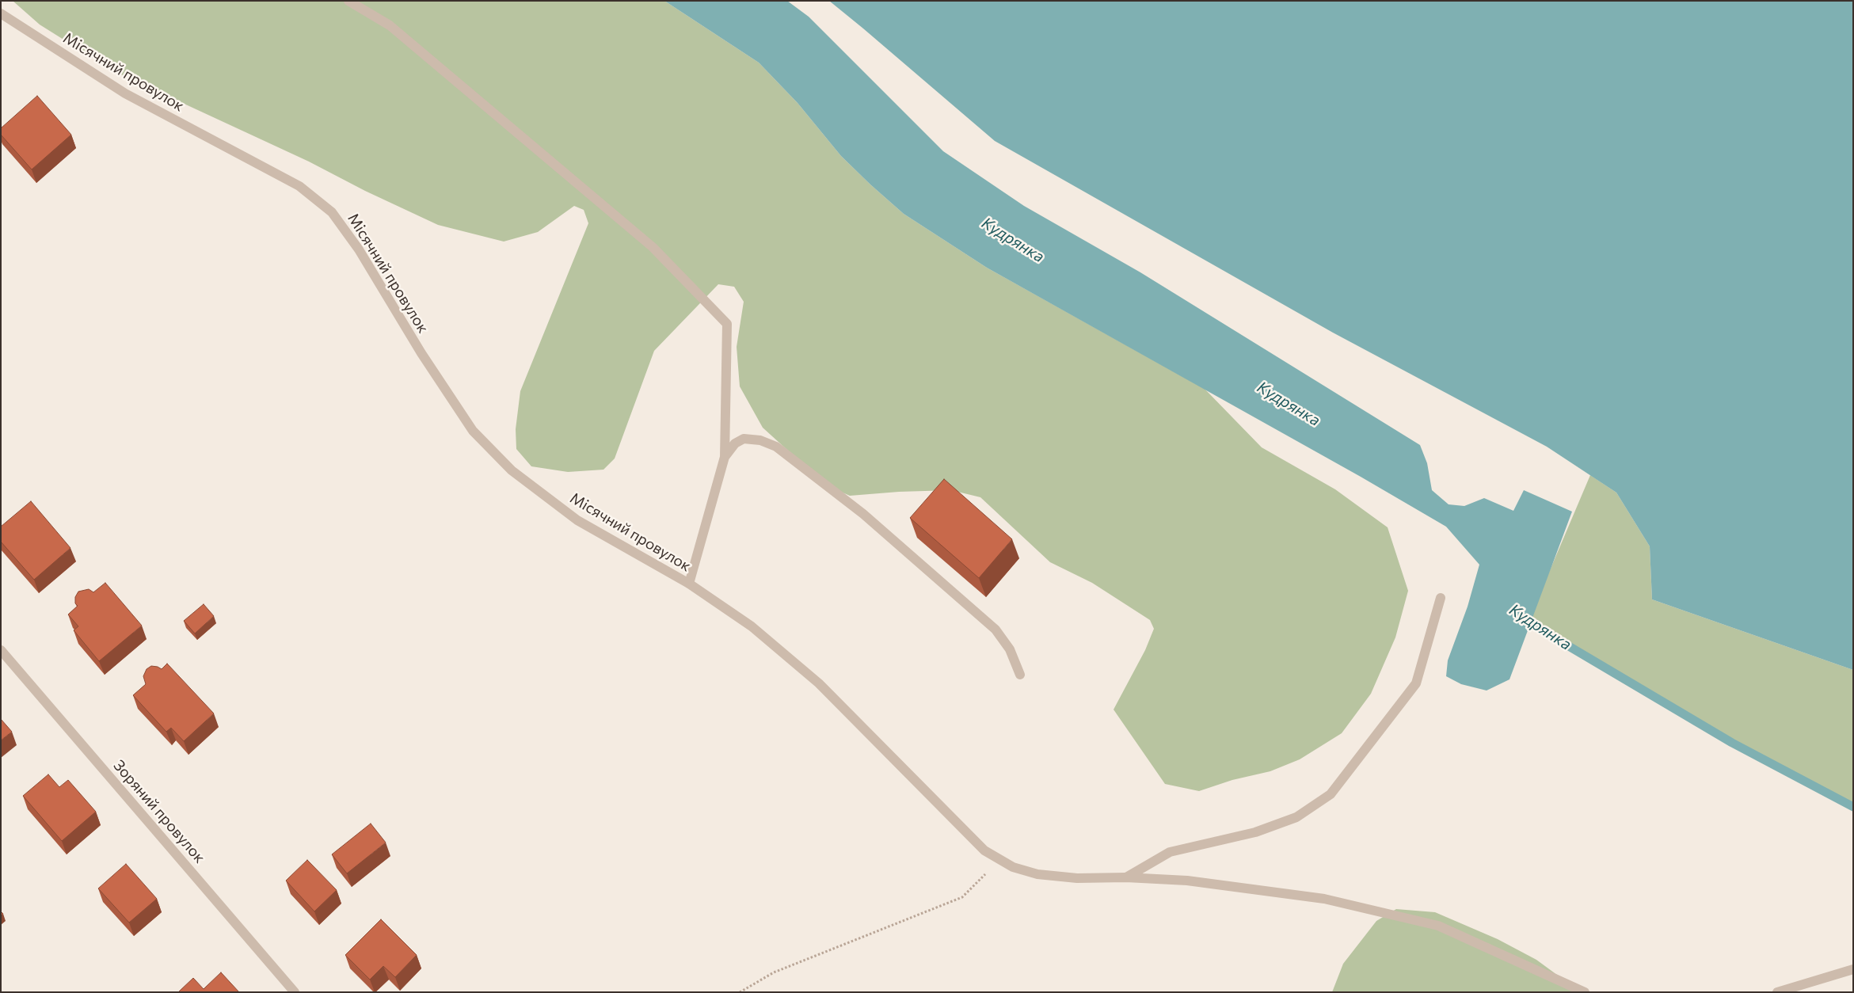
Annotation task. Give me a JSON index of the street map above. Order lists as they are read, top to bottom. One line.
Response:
{"streets":{"street":["Місячний провулок","Зоряний провулок"]},"water":["Кудрянка"]}
